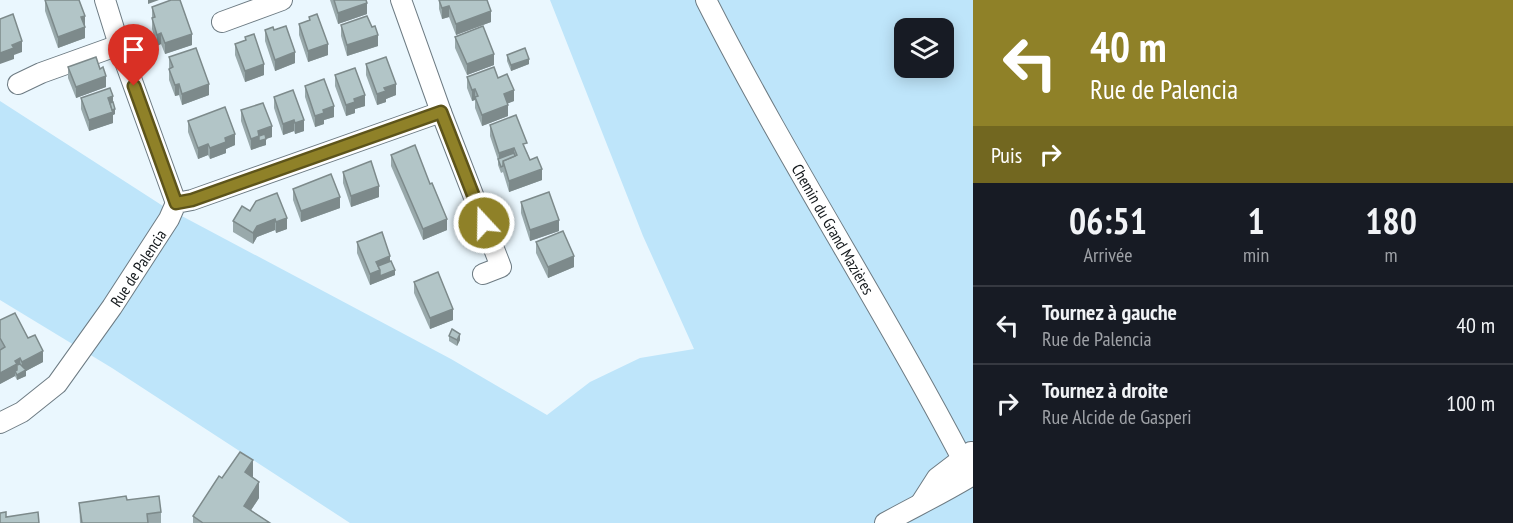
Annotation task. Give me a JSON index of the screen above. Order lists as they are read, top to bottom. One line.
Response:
{"streets":{"street":["Chemin du Grand Mazières","Rue de Palencia"]},"page":{"turn":["40 m","Rue de Palencia"],"then":"Puis","eta":["06:51","Arrivée","1","min","180","m"],"list":[{"name":"Tournez à gauche","note":"Rue de Palencia","value":"40 m"},{"name":"Tournez à droite","note":"Rue Alcide de Gasperi","value":"100 m"}]}}
